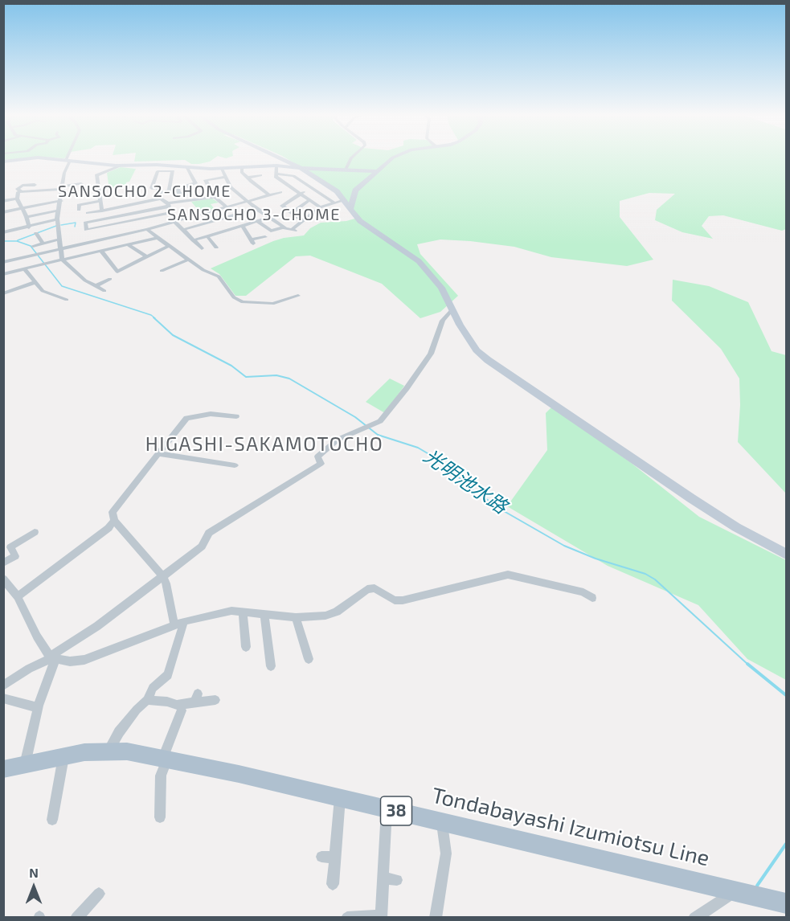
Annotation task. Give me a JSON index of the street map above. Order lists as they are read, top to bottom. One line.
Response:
{"streets":{"main road":["38","Tondabayashi Izumiotsu Line"]},"districts":["SANSOCHO 2-CHOME","SANSOCHO 3-CHOME","HIGASHI-SAKAMOTOCHO"],"water":["光明池水路"],"north":"top"}
